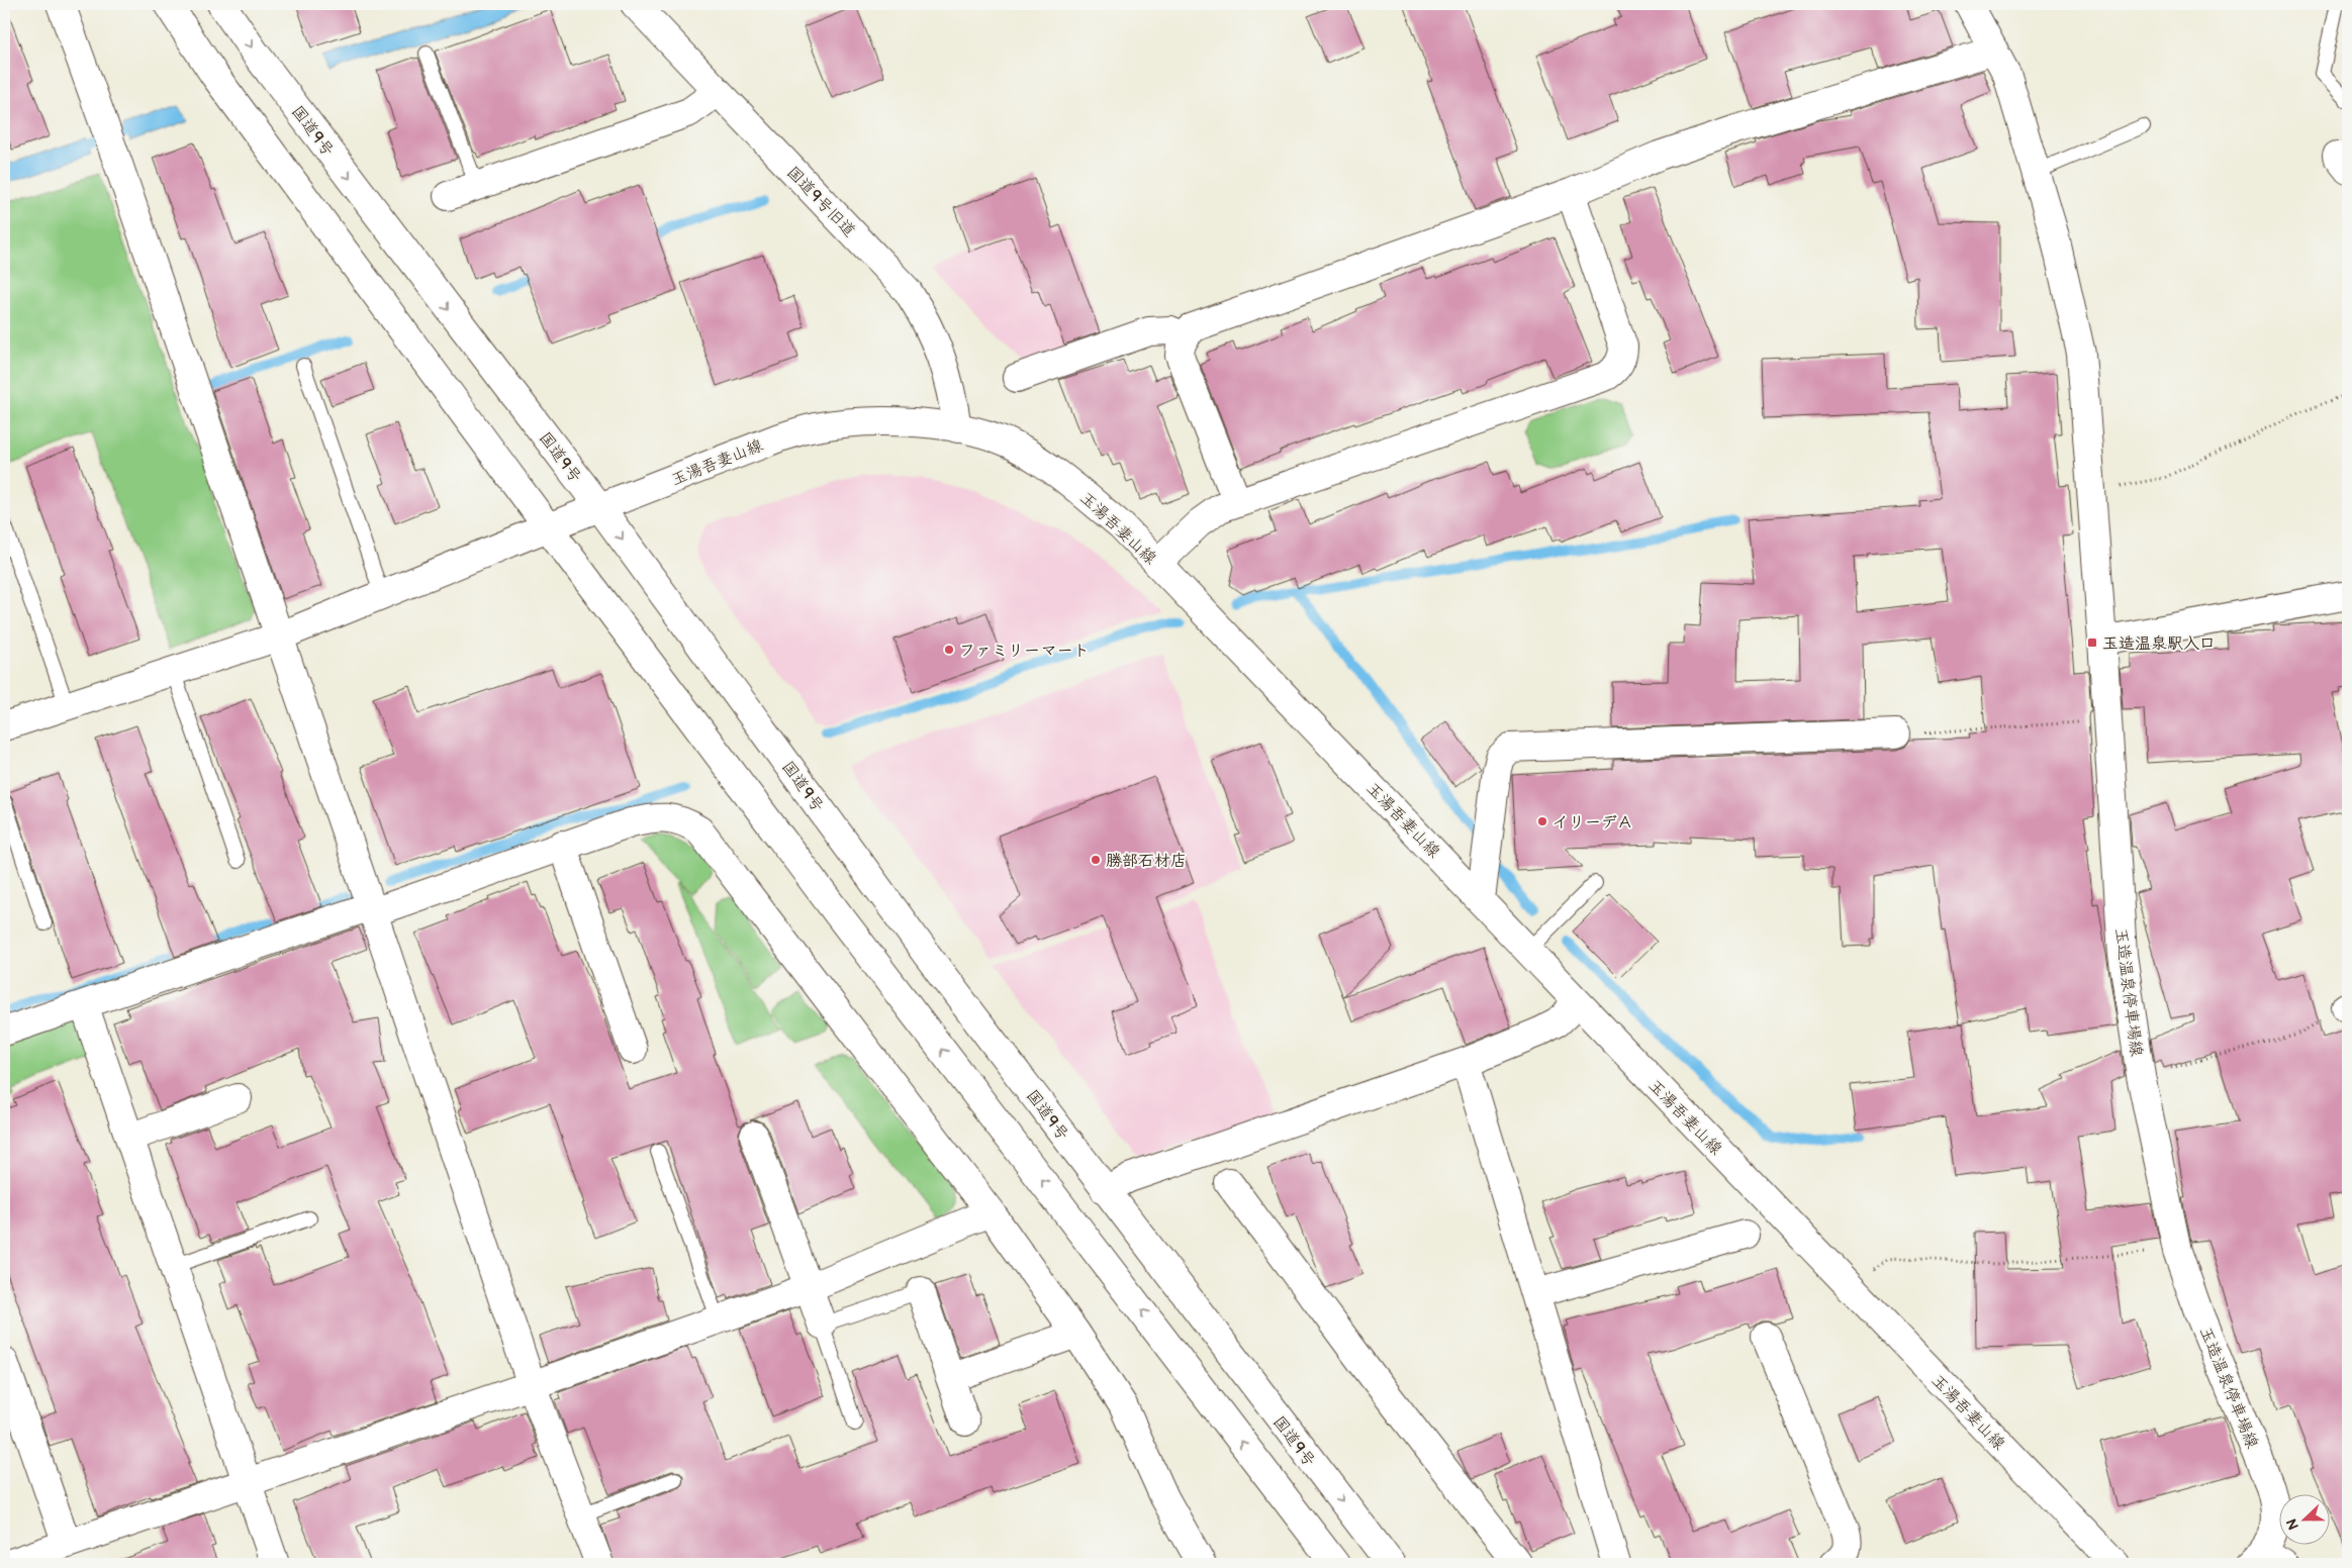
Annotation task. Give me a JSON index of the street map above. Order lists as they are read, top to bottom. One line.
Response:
{"streets":{"main road":["国道9号","国道9号旧道","玉湯吾妻山線","玉造温泉停車場線"]},"crossings":[["国道9号","玉湯吾妻山線"],["国道9号旧道","玉湯吾妻山線"]],"places":{"transit":["玉造温泉駅入口"],"other":["ファミリーマート","イリーデＡ","勝部石材店"]},"north":"left"}
